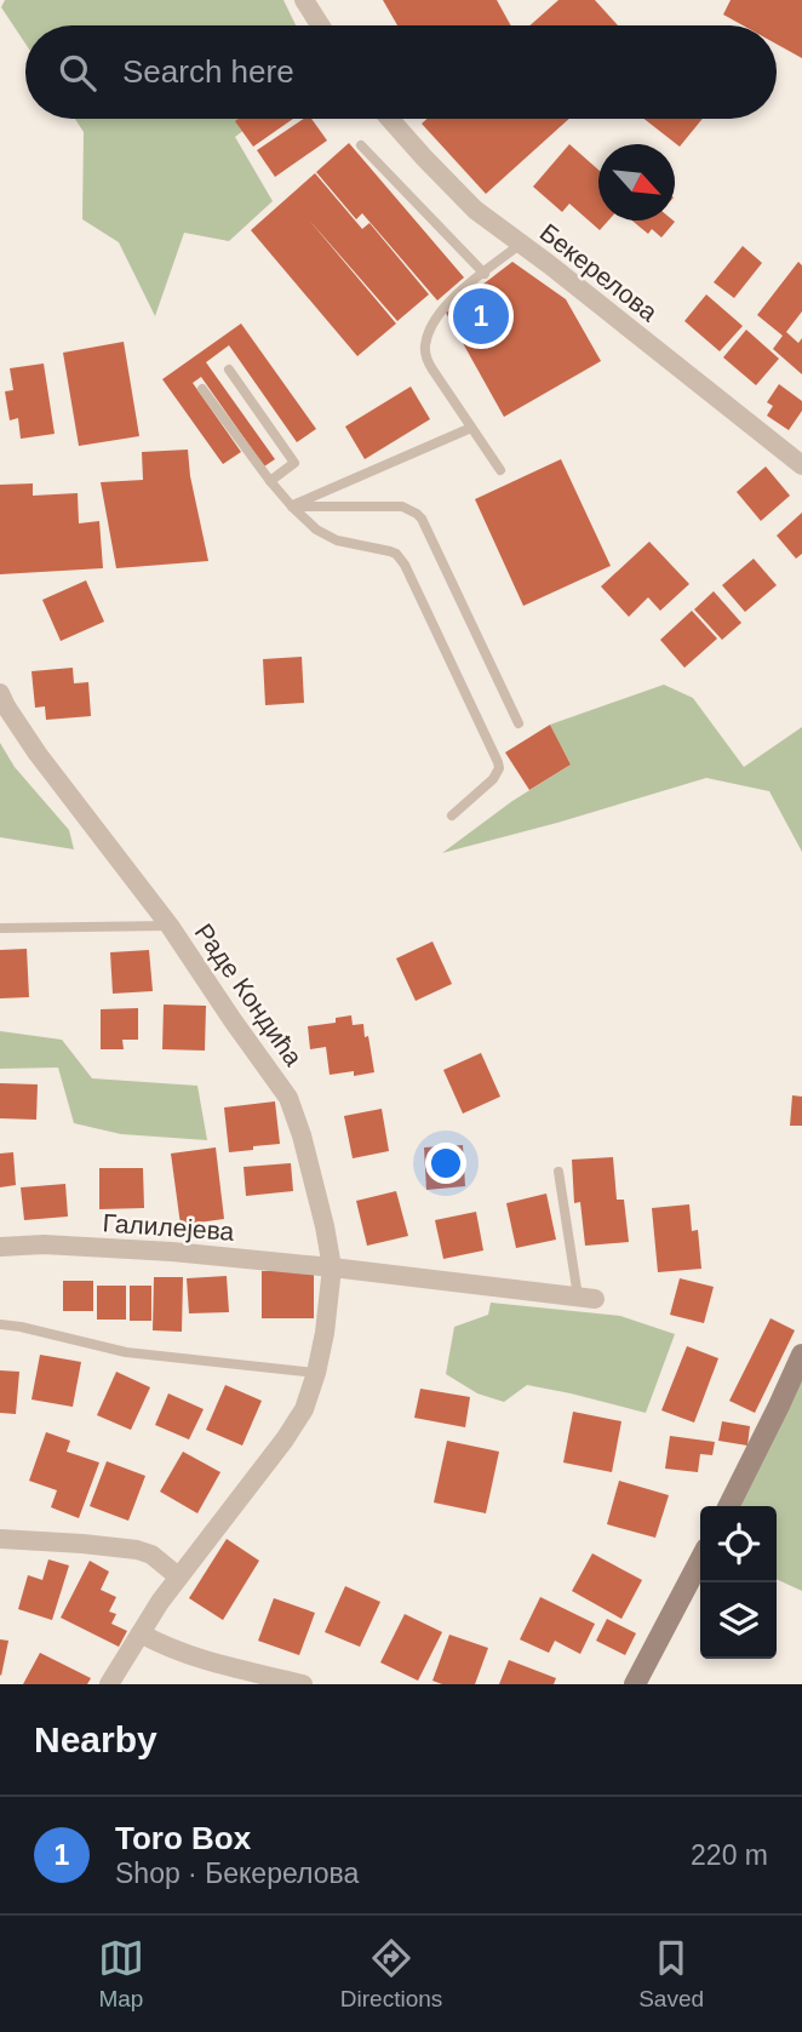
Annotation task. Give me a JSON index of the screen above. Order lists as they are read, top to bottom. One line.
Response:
{"streets":{"street":["Бекерелова","Раде Кондића","Галилејева"]},"crossings":[["Раде Кондића","Галилејева"]],"north":"bottom right","page":{"search":"Search here","pins":"1","heading":"Nearby","list":[{"mark":"1","name":"Toro Box","note":"Shop · Бекерелова","value":"220 m"}],"nav":["Map","Directions","Saved"]}}
